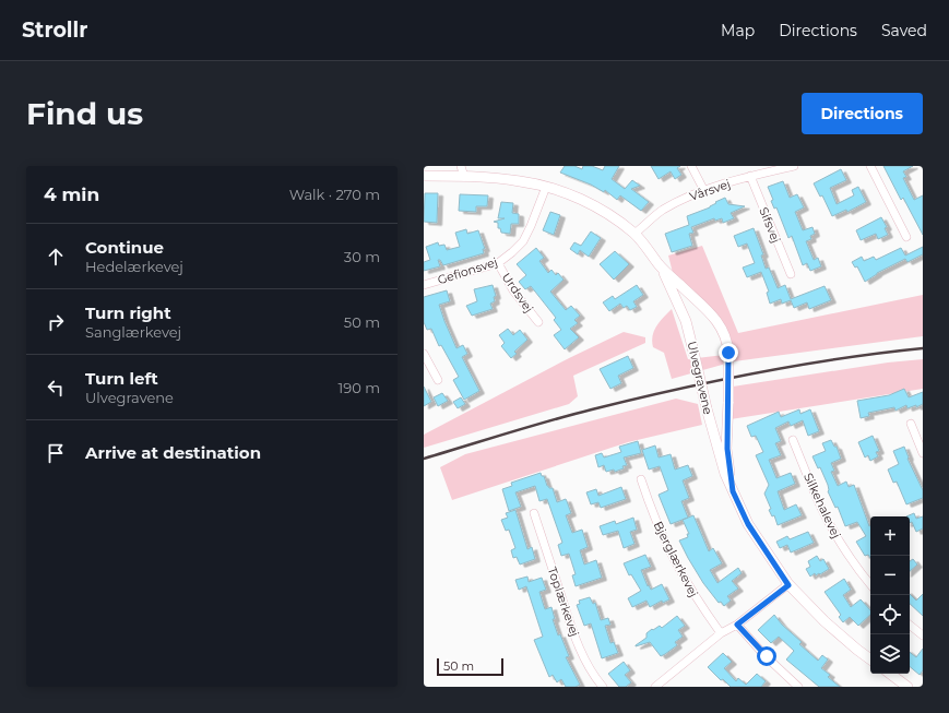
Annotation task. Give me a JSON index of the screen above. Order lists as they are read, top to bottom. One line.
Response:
{"streets":{"street":["Vårsvej","Sifsvej","Gefionsvej","Urdsvej","Ulvegravene","Silkehalevej","Bjerglærkevej","Toplærkevej"]},"crossings":[["Vårsvej","Sifsvej"],["Vårsvej","Ulvegravene"],["Gefionsvej","Urdsvej"],["Gefionsvej","Ulvegravene"]],"scale_bar":"50 m","page":{"header":"Strollr","nav":["Map","Directions","Saved"],"buttons":"Directions","title":"Find us","heading":["4 min","Walk · 270 m"],"list":[["Continue","Hedelærkevej","30 m"],["Turn right","Sanglærkevej","50 m"],["Turn left","Ulvegravene","190 m"],"Arrive at destination"],"map_buttons":["+","−"],"scale":"50 m"}}
